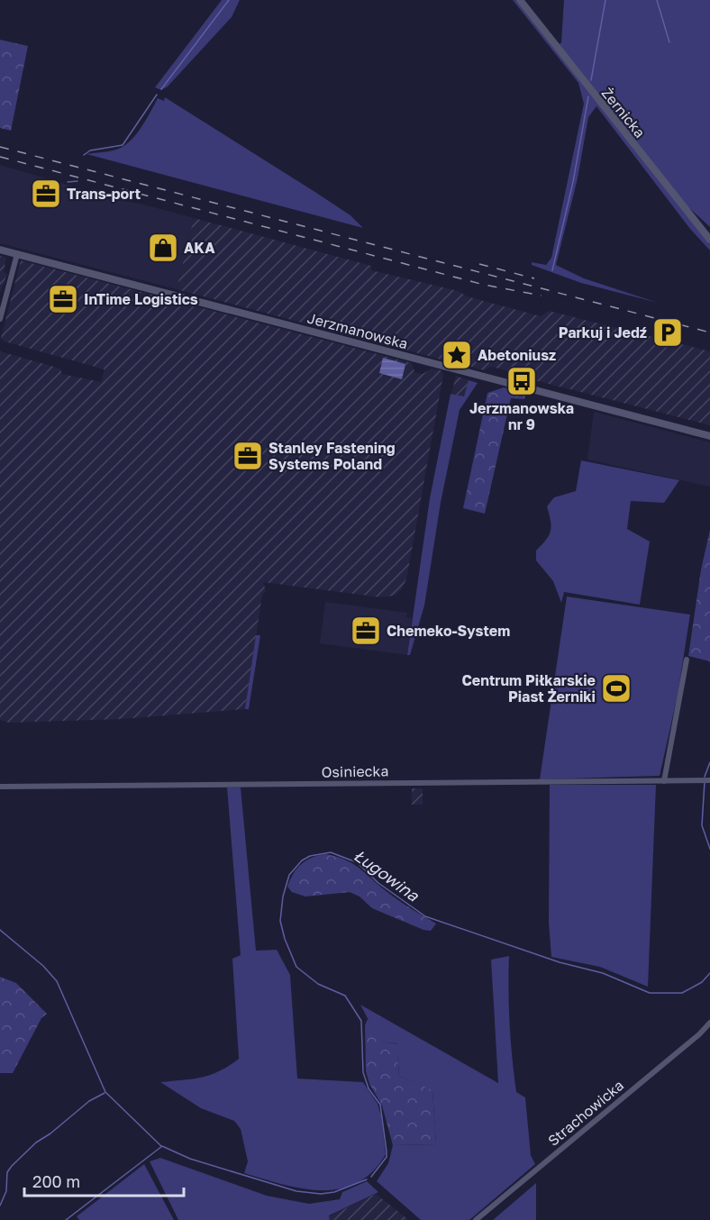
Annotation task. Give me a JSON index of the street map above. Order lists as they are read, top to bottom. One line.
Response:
{"streets":{"street":["Żernicka","Jerzmanowska","Osiniecka","Strachowicka"]},"water":["Ługowina"],"places":{"office":["Trans-port","InTime Logistics","Stanley Fastening Systems Poland","Chemeko-System"],"shop":["AKA"],"parking":["Parkuj i Jedź"],"place":["Abetoniusz"],"bus stop":["Jerzmanowska nr 9"],"sports":["Centrum Piłkarskie Piast Żerniki"]},"scale_bar":"200 m"}
